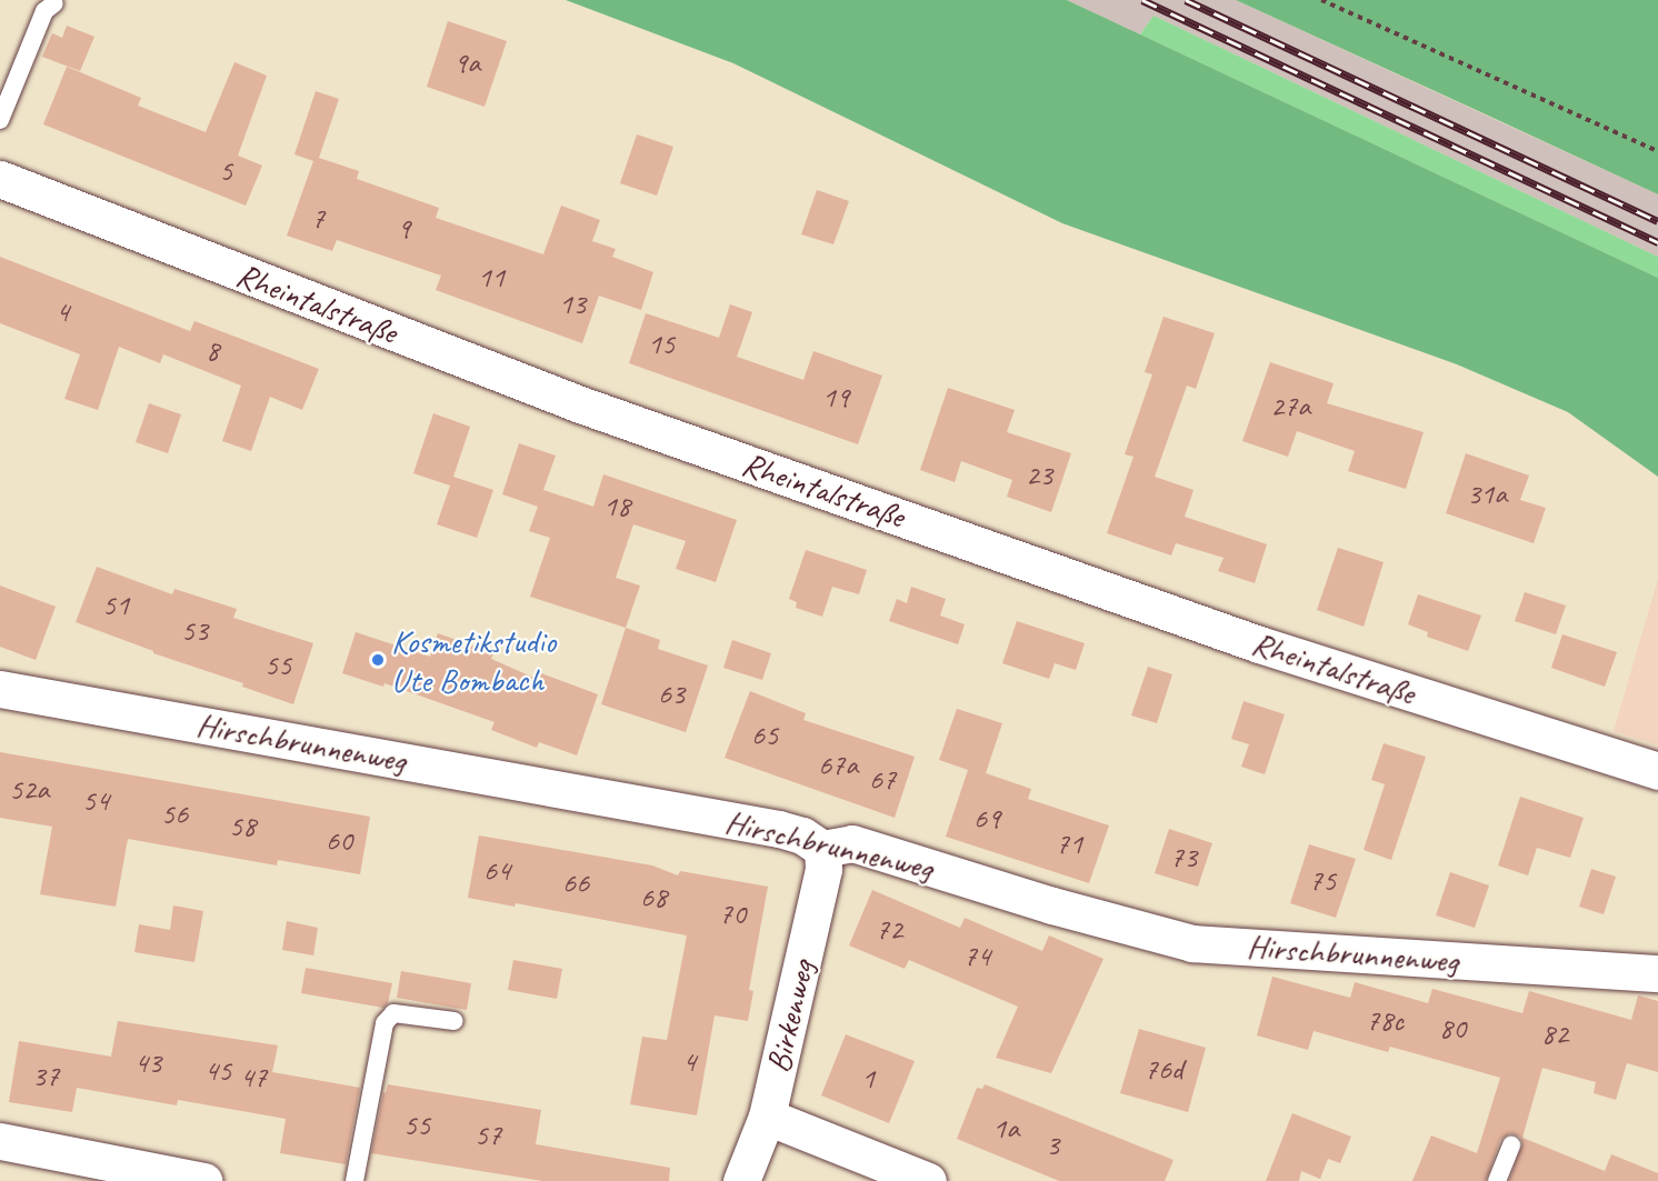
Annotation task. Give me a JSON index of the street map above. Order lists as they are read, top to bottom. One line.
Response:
{"streets":{"street":["Rheintalstraße","Hirschbrunnenweg","Birkenweg"]},"crossings":[["Hirschbrunnenweg","Birkenweg"]],"places":["Kosmetikstudio Ute Bombach"],"house_numbers":["9a","5","7","9","11","13","4","15","8","19","27a","23","31a","18","51","53","55","63","65","67a","67","52a","54","56","69","58","60","71","73","64","75","66","68","70","72","74","78c","80","82","4","43","76d","45","37","47","1","55","1a","57","3"]}
